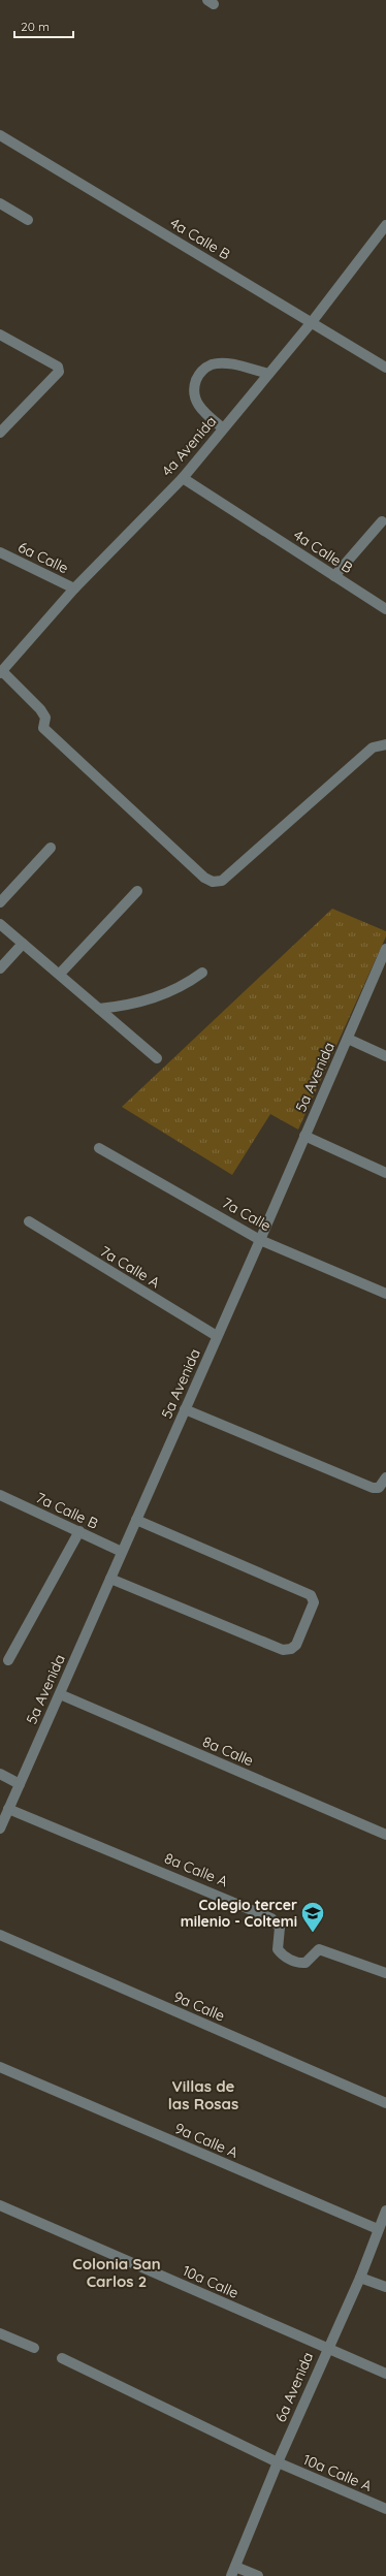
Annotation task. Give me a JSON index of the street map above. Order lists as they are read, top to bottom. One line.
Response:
{"streets":{"street":["4a Calle B","4a Avenida","6a Calle","5a Avenida","7a Calle","7a Calle A","7a Calle B","8a Calle","8a Calle A","9a Calle","9a Calle A","10a Calle","6a Avenida","10a Calle A"]},"crossings":[["4a Calle B","4a Avenida"],["4a Avenida","6a Calle"],["5a Avenida","7a Calle"],["5a Avenida","7a Calle A"],["5a Avenida","7a Calle B"],["5a Avenida","8a Calle"],["5a Avenida","8a Calle A"],["9a Calle A","6a Avenida"],["10a Calle","6a Avenida"],["6a Avenida","10a Calle A"]],"districts":["Villas de las Rosas","Colonia San Carlos 2"],"places":{"school or university":["Colegio tercer milenio - Coltemi"]},"scale_bar":"20 m"}
